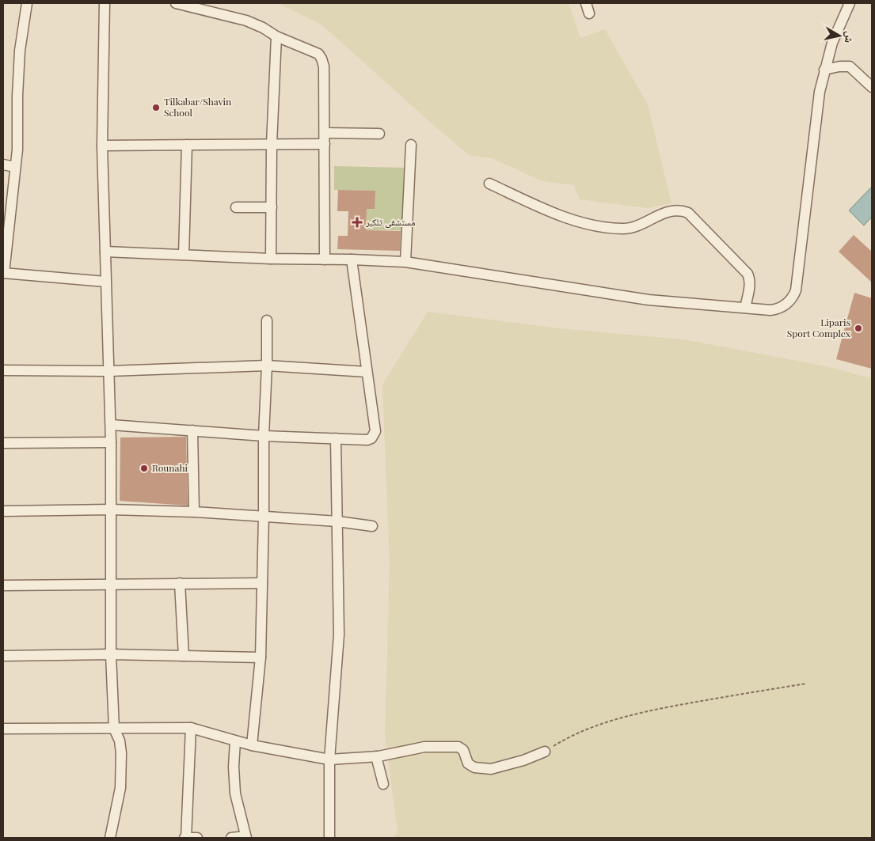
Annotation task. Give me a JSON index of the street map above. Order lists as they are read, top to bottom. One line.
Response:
{"places":{"other":["Tilkabar/Shavin School","Liparis Sport Complex","Rounahi"],"health":["مستشفى تلكبر"]},"north":"right"}
